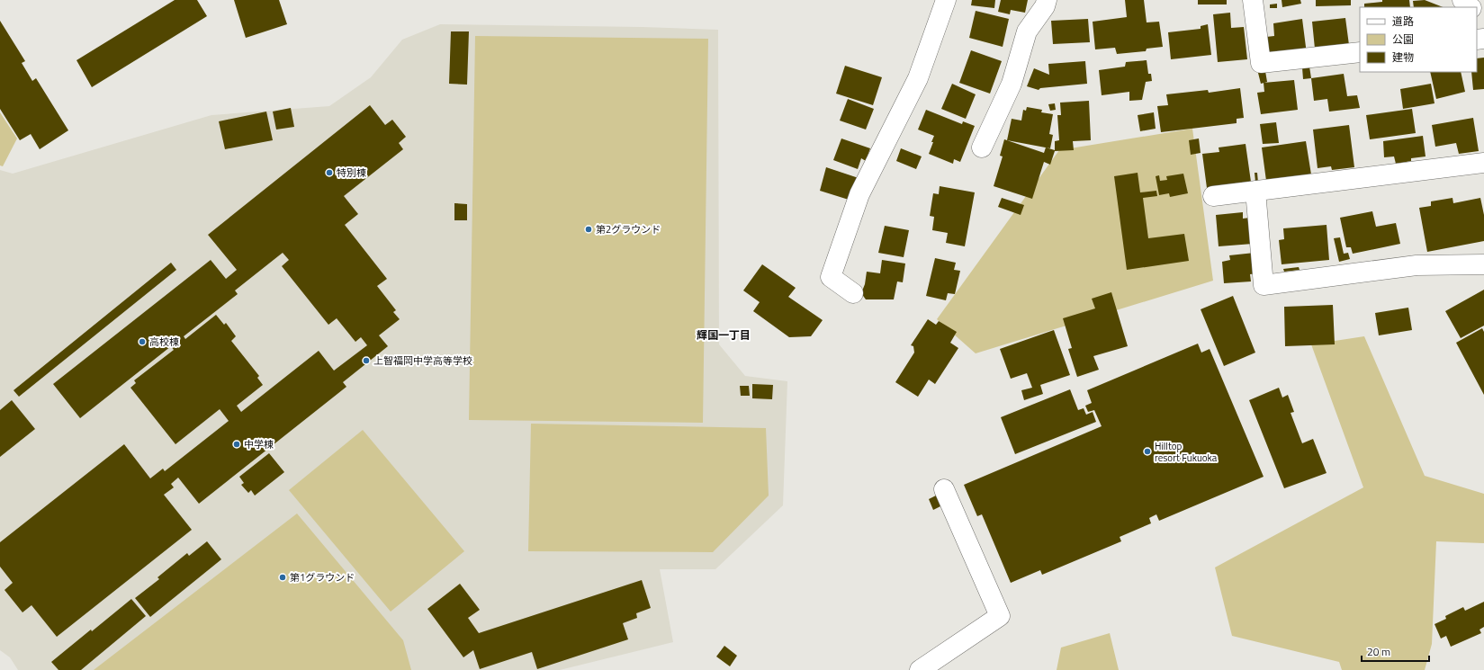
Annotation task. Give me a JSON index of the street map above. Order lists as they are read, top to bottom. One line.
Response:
{"districts":["輝国一丁目"],"places":["特別棟","第2グラウンド","高校棟","上智福岡中学高等学校","中学棟","Hilltop resort Fukuoka","第1グラウンド"],"legend":["道路","公園","建物"],"scale_bar":"20 m"}
